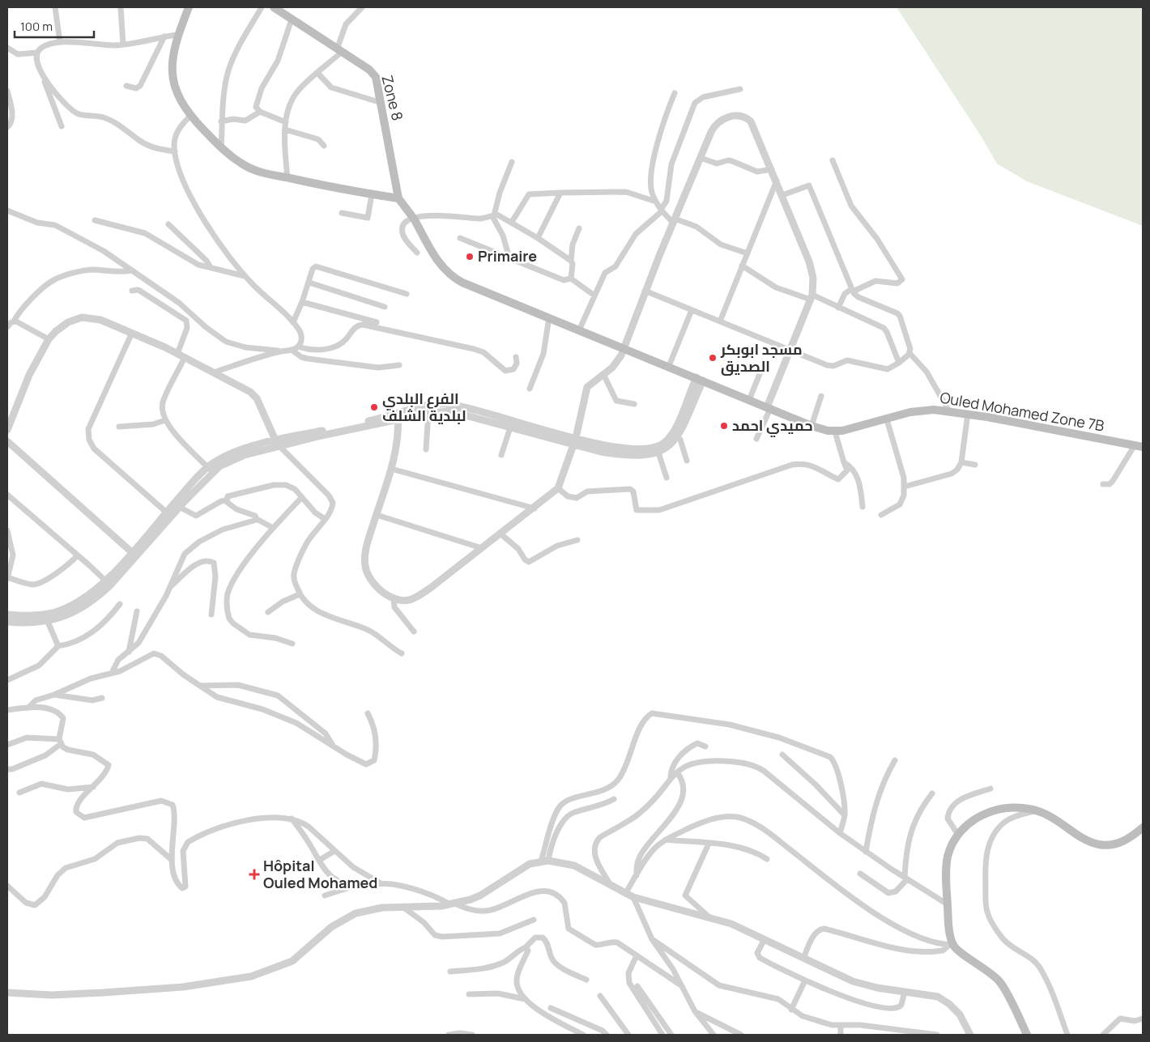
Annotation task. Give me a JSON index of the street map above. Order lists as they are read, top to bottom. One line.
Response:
{"streets":{"main road":["Zone 8","Ouled Mohamed Zone 7B"]},"places":{"other":["Primaire","مسجد ابوبكر الصديق","الفرع البلدي لبلدية الشلف","حميدي احمد"],"health":["Hôpital Ouled Mohamed"]},"scale_bar":"100 m"}
